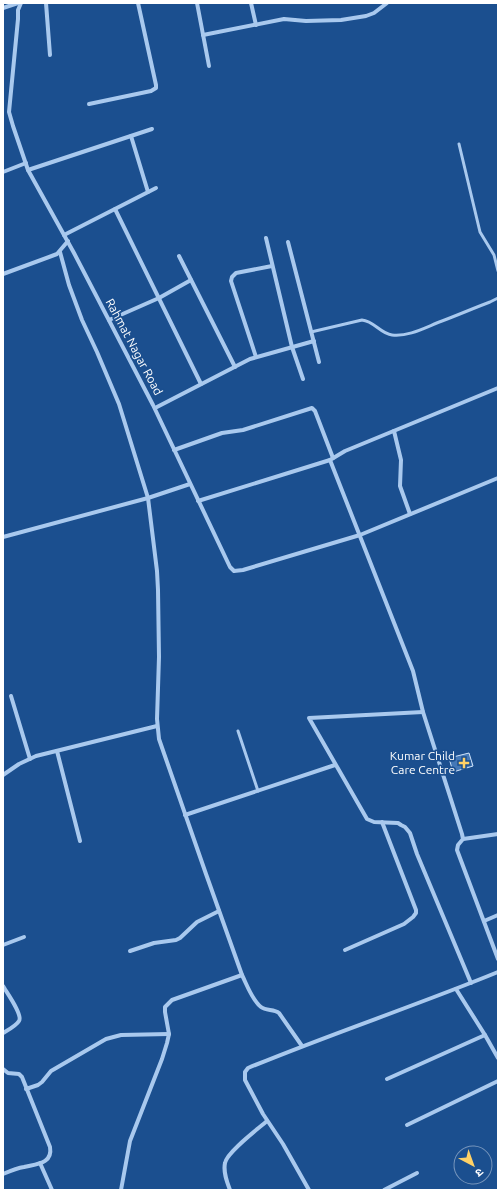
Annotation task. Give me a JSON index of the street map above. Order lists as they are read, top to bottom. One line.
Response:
{"streets":{"street":["Rahmat Nagar Road"]},"places":{"health":["Kumar Child Care Centre"]},"north":"bottom right"}
